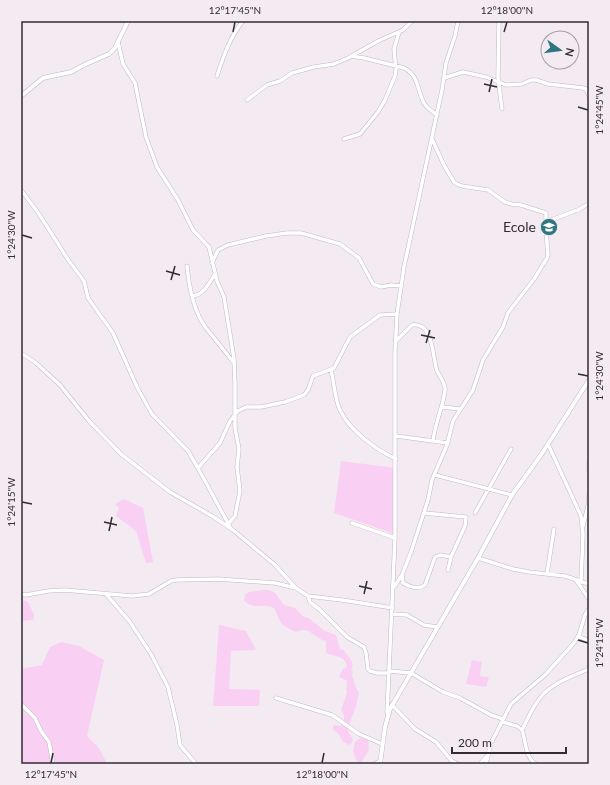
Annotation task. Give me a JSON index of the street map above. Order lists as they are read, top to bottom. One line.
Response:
{"places":{"school or university":["Ecole"]},"scale_bar":"200 m","north":"right","coordinates":["12°17'45\"N","12°18'00\"N","1°24'45\"W","1°24'30\"W","1°24'15\"W"]}
